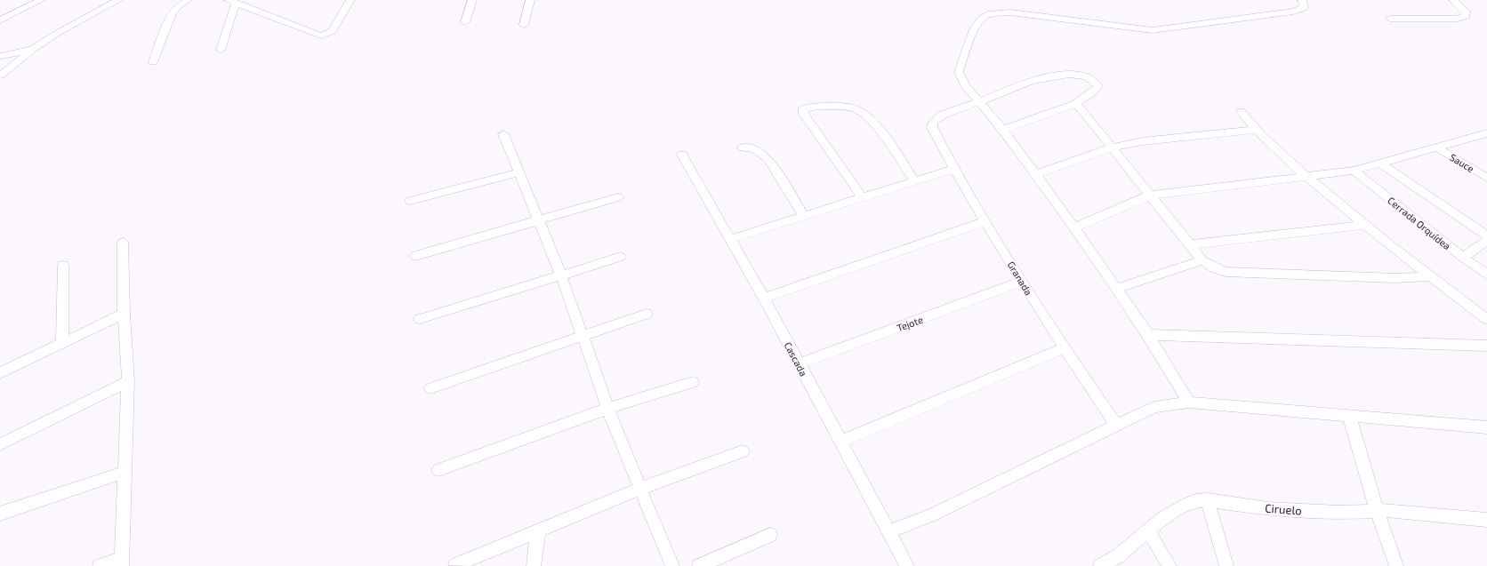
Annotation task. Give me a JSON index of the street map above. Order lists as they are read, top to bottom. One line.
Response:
{"streets":{"street":["Sauce","Cerrada Orquídea","Granada","Tejote","Cascada","Ciruelo"]},"crossings":[["Granada","Tejote"],["Tejote","Cascada"]]}
